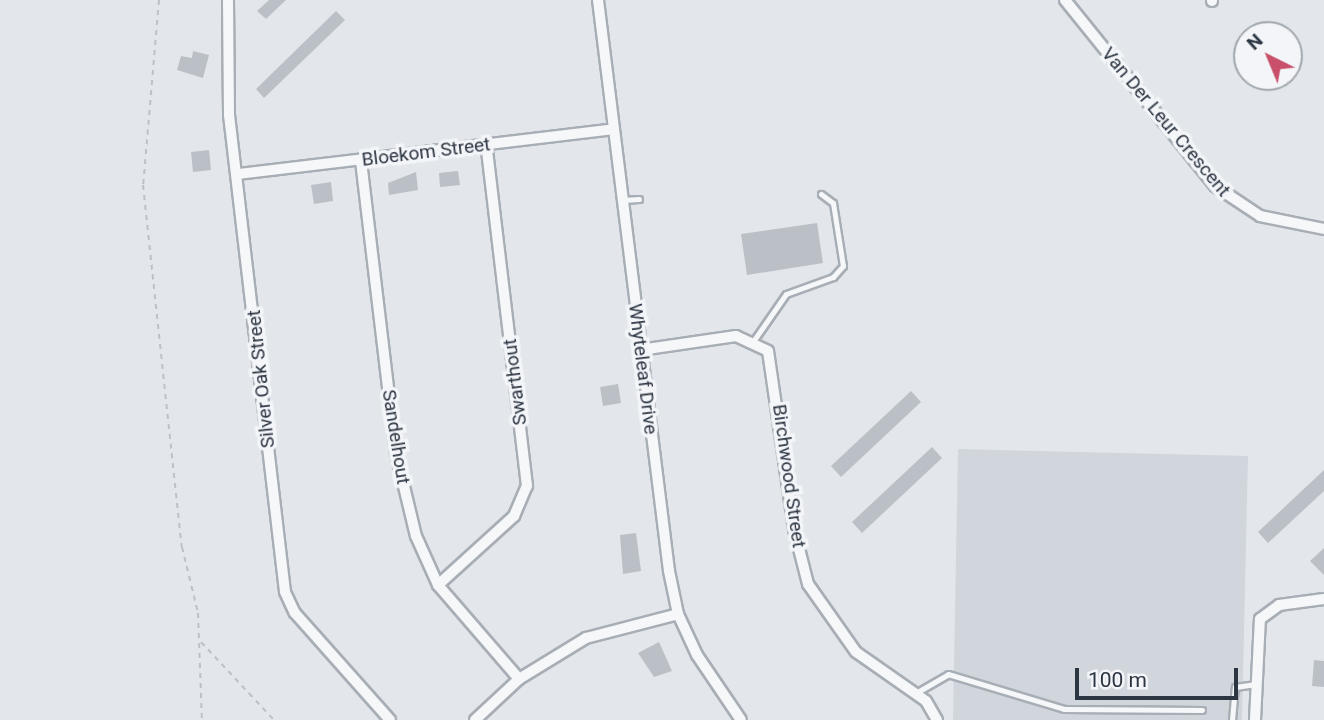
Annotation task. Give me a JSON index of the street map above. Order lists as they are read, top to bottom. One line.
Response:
{"streets":{"street":["Van Der Leur Crescent","Bloekom Street","Whyteleaf Drive","Silver Oak Street","Swarthout","Sandelhout","Birchwood Street"]},"crossings":[["Bloekom Street","Whyteleaf Drive"],["Bloekom Street","Silver Oak Street"],["Bloekom Street","Swarthout"],["Bloekom Street","Sandelhout"],["Swarthout","Sandelhout"]],"scale_bar":"100 m","north":"top left"}
